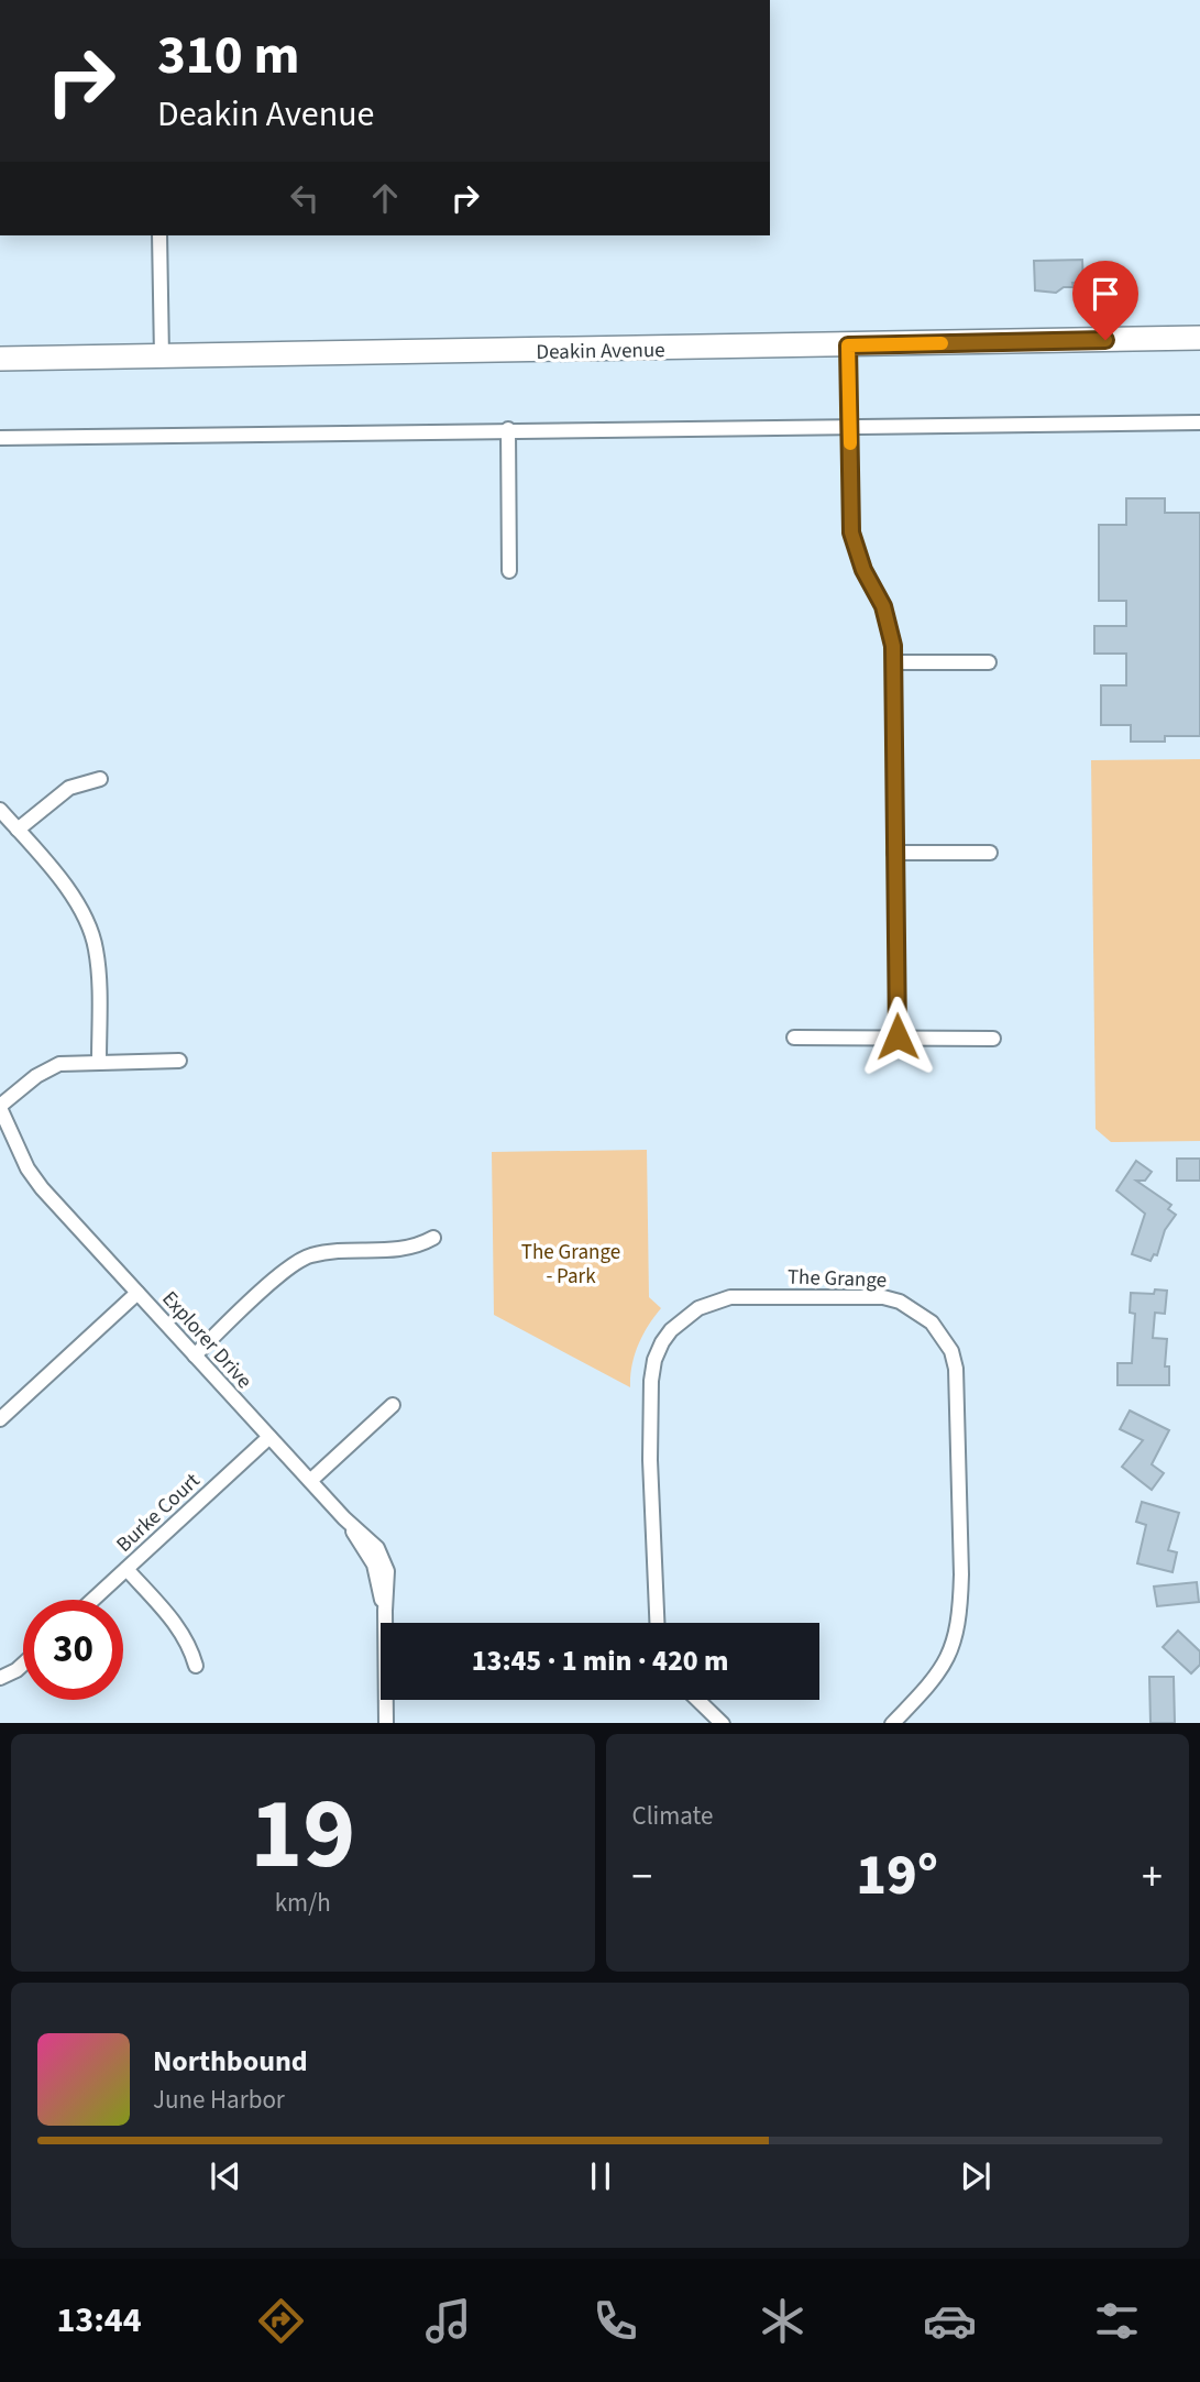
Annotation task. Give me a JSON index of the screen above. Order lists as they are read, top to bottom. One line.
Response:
{"streets":{"highway":["Deakin Avenue"],"street":["The Grange","Explorer Drive","Burke Court"]},"crossings":[["Explorer Drive","Burke Court"]],"parks":["The Grange - Park"],"page":{"turn":["310 m","Deakin Avenue"],"limit":"30","trip":"13:45 · 1 min · 420 m","tile":[["19","km/h"],"Climate"],"heat":["−","19°","+"],"song":["Northbound","June Harbor"],"tabs":"13:44"}}
